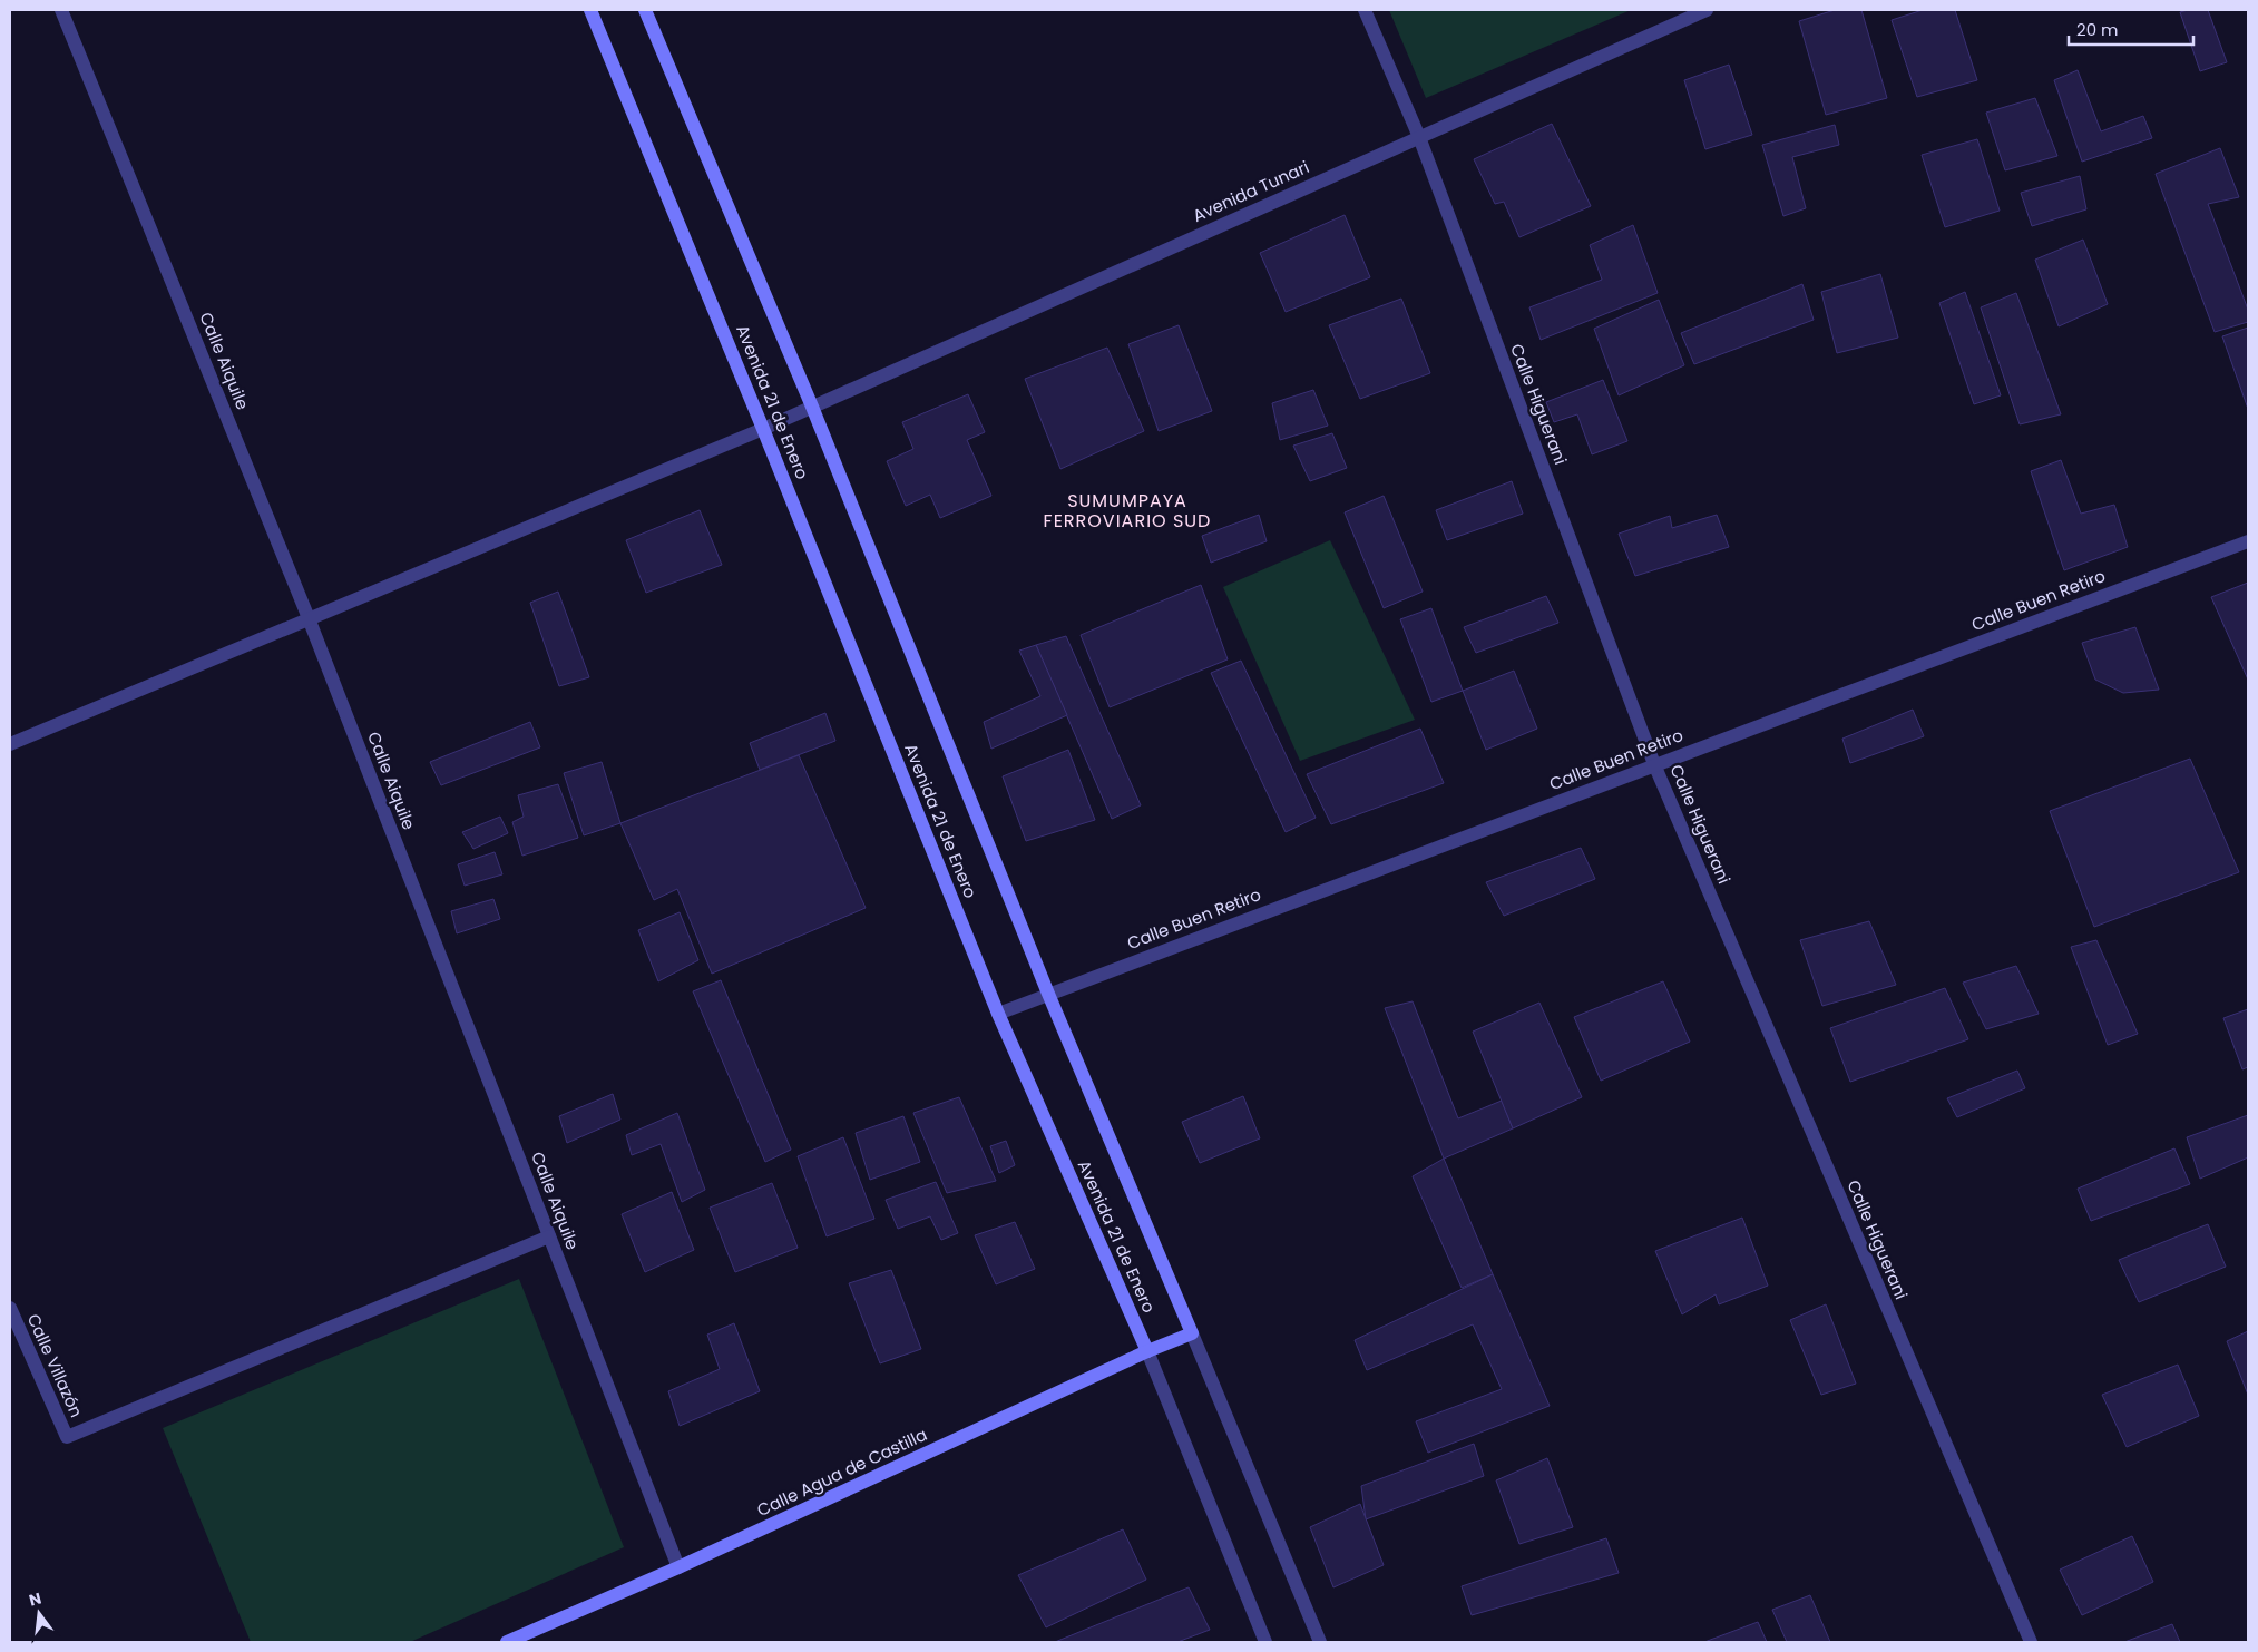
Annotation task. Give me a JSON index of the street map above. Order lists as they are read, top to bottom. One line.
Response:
{"streets":{"street":["Avenida Tunari","Calle Aiquile","Avenida 21 de Enero","Calle Higuerani","Calle Buen Retiro","Calle Villazón","Calle Agua de Castilla"]},"crossings":[["Avenida Tunari","Calle Aiquile"],["Avenida Tunari","Avenida 21 de Enero"],["Avenida Tunari","Calle Higuerani"],["Calle Aiquile","Calle Villazón"],["Calle Aiquile","Calle Agua de Castilla"],["Avenida 21 de Enero","Calle Buen Retiro"],["Avenida 21 de Enero","Calle Agua de Castilla"],["Calle Higuerani","Calle Buen Retiro"]],"districts":["SUMUMPAYA FERROVIARIO SUD"],"scale_bar":"20 m","north":"top"}
